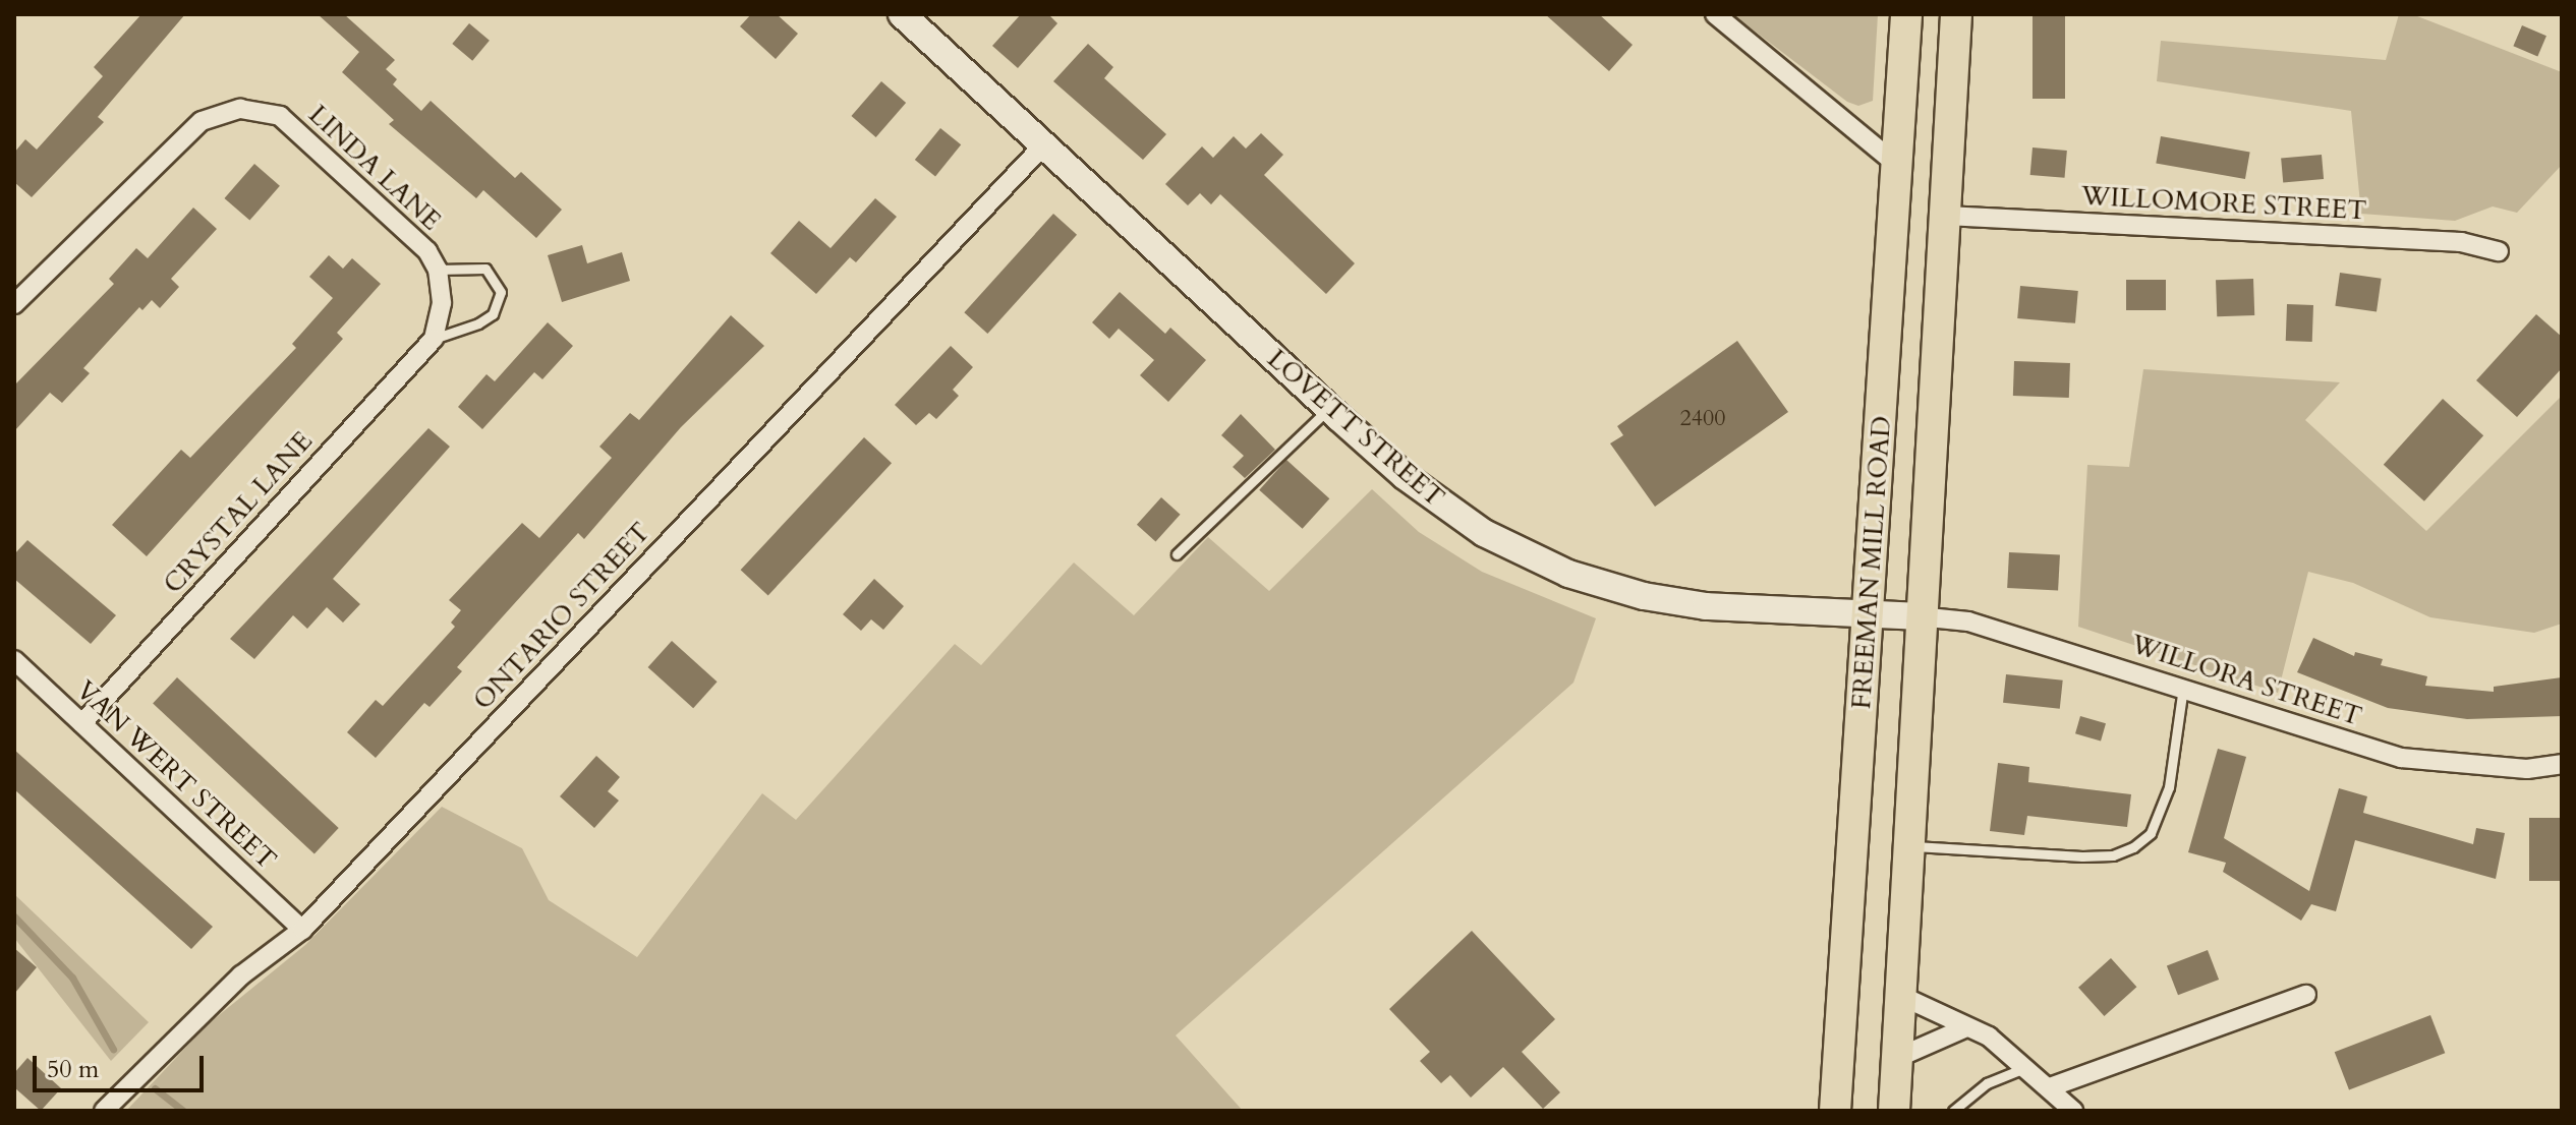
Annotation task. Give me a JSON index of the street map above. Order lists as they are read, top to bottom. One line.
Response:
{"streets":{"main road":["FREEMAN MILL ROAD"],"street":["LINDA LANE","WILLOMORE STREET","LOVETT STREET","CRYSTAL LANE","ONTARIO STREET","WILLORA STREET","VAN WERT STREET"]},"crossings":[["LINDA LANE","CRYSTAL LANE"],["WILLOMORE STREET","FREEMAN MILL ROAD"],["LOVETT STREET","FREEMAN MILL ROAD"],["LOVETT STREET","ONTARIO STREET"],["LOVETT STREET","WILLORA STREET"],["CRYSTAL LANE","VAN WERT STREET"],["FREEMAN MILL ROAD","WILLORA STREET"],["ONTARIO STREET","VAN WERT STREET"]],"house_numbers":["2400"],"scale_bar":"50 m"}
